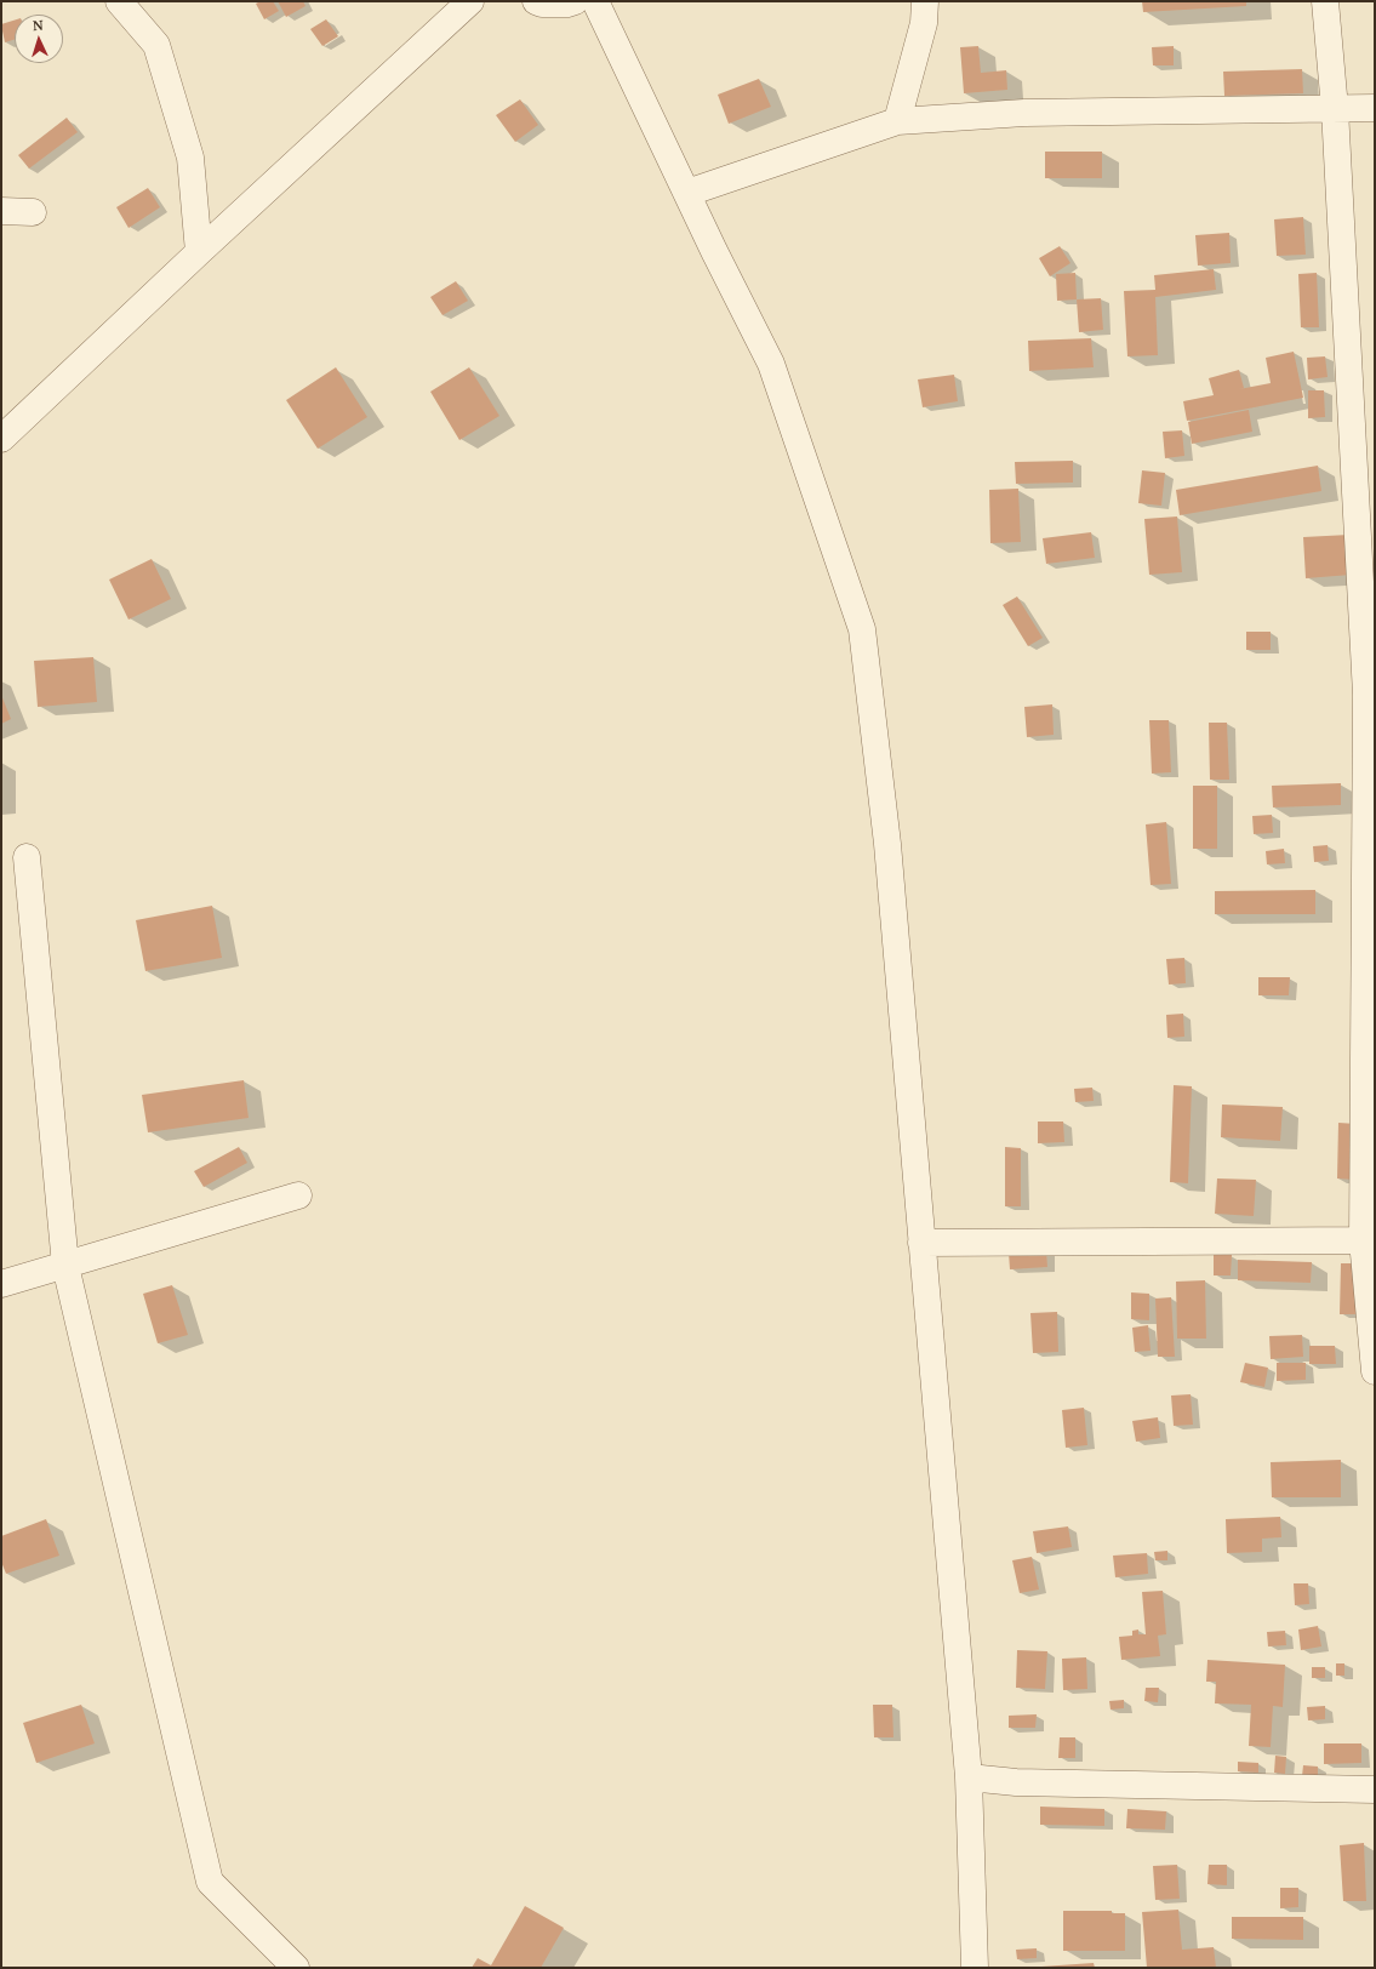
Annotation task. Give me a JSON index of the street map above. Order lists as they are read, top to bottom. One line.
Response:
{"north":"top"}
